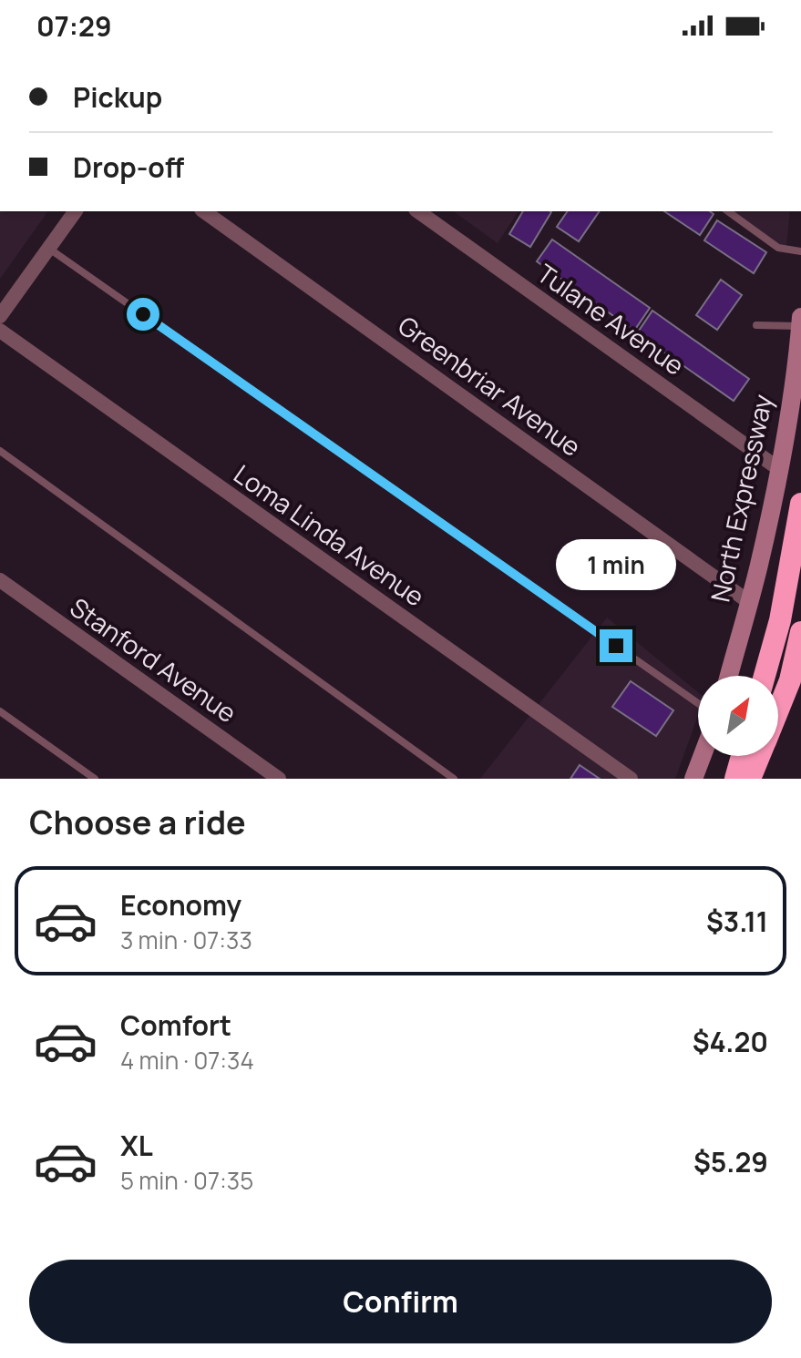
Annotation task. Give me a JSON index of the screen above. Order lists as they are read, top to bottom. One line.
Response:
{"streets":{"main road":["North Expressway"],"street":["Tulane Avenue","Greenbriar Avenue","Loma Linda Avenue","Stanford Avenue"]},"crossings":[["Tulane Avenue","North Expressway"],["Greenbriar Avenue","North Expressway"]],"north":"top right","page":{"status":"07:29","banner":["Pickup","Drop-off"],"bubble":"1 min","heading":"Choose a ride","list":[{"name":"Economy","note":"3 min · 07:33","value":"$3.11"},{"name":"Comfort","note":"4 min · 07:34","value":"$4.20"},{"name":"XL","note":"5 min · 07:35","value":"$5.29"}],"buttons":"Confirm"}}
